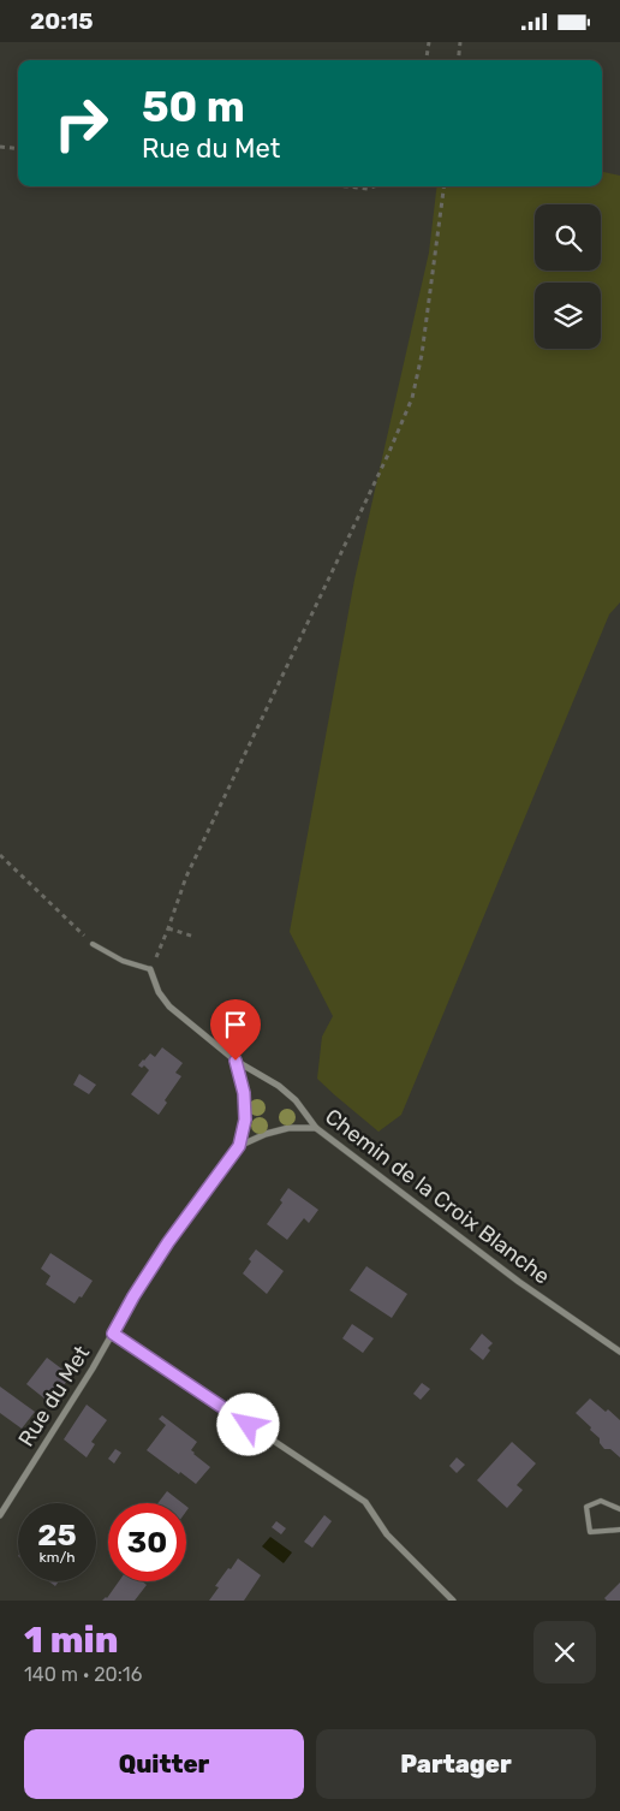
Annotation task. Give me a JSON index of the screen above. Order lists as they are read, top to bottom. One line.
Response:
{"streets":{"street":["Chemin de la Croix Blanche","Rue du Met"]},"crossings":[["Chemin de la Croix Blanche","Rue du Met"]],"page":{"status":"20:15","turn":["50 m","Rue du Met"],"speed":"25 km/h","limit":"30","heading":["1 min","140 m · 20:16"],"buttons":["Quitter","Partager"]}}
